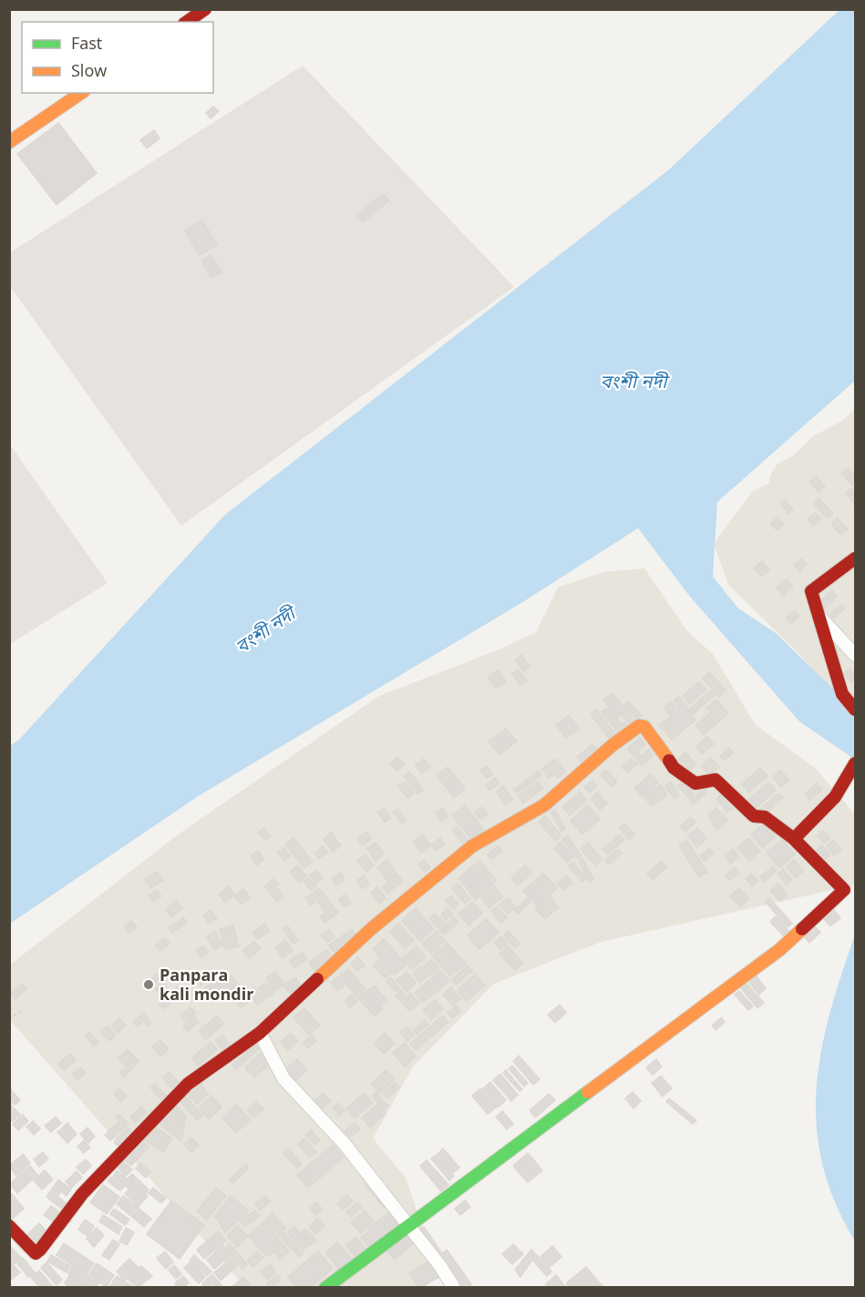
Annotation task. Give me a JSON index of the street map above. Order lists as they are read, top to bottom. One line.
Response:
{"water":["বংশী নদী"],"places":["Panpara kali mondir"],"legend":["Fast","Slow"]}
